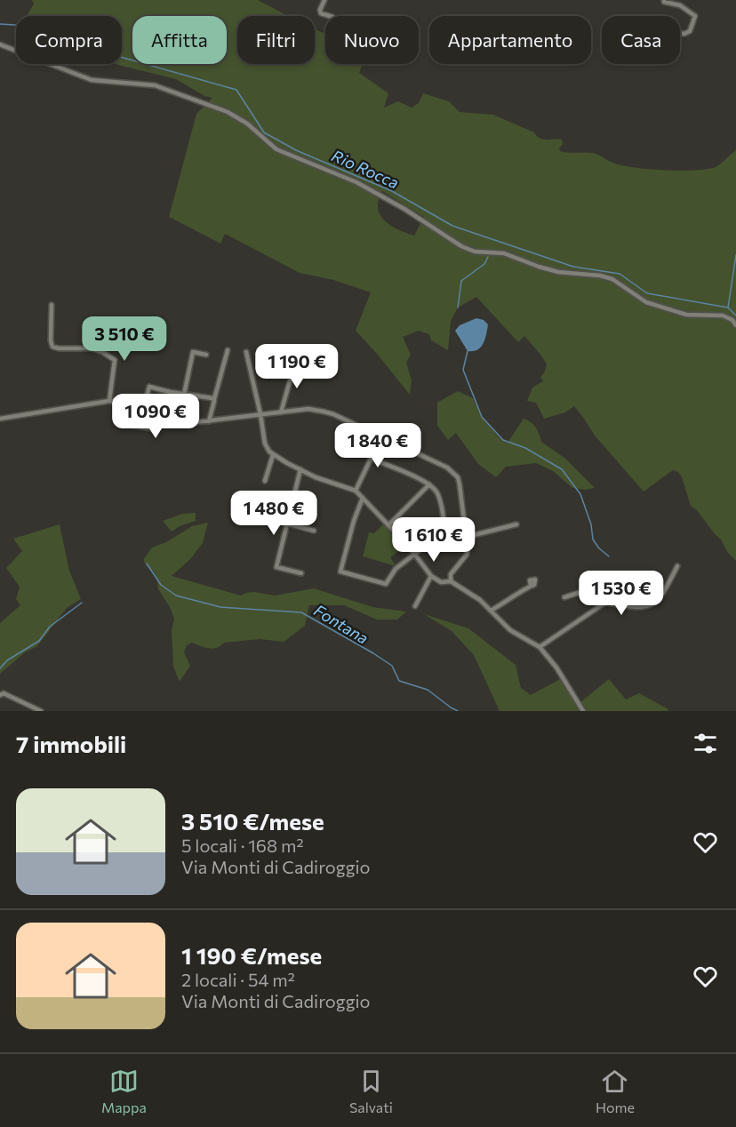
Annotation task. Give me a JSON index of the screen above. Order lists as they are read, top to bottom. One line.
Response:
{"water":["Rio Rocca","Fontana"],"page":{"chip":["Compra","Affitta","Filtri","Nuovo","Appartamento","Casa"],"price":["3 510 €","1 190 €","1 090 €","1 840 €","1 480 €","1 610 €","1 530 €"],"heading":"7 immobili","list":[{"name":"3 510 €/mese","note":"5 locali · 168 m² · Via Monti di Cadiroggio"},{"name":"1 190 €/mese","note":"2 locali · 54 m² · Via Monti di Cadiroggio"}],"tabs":["Mappa","Salvati","Home"]}}
